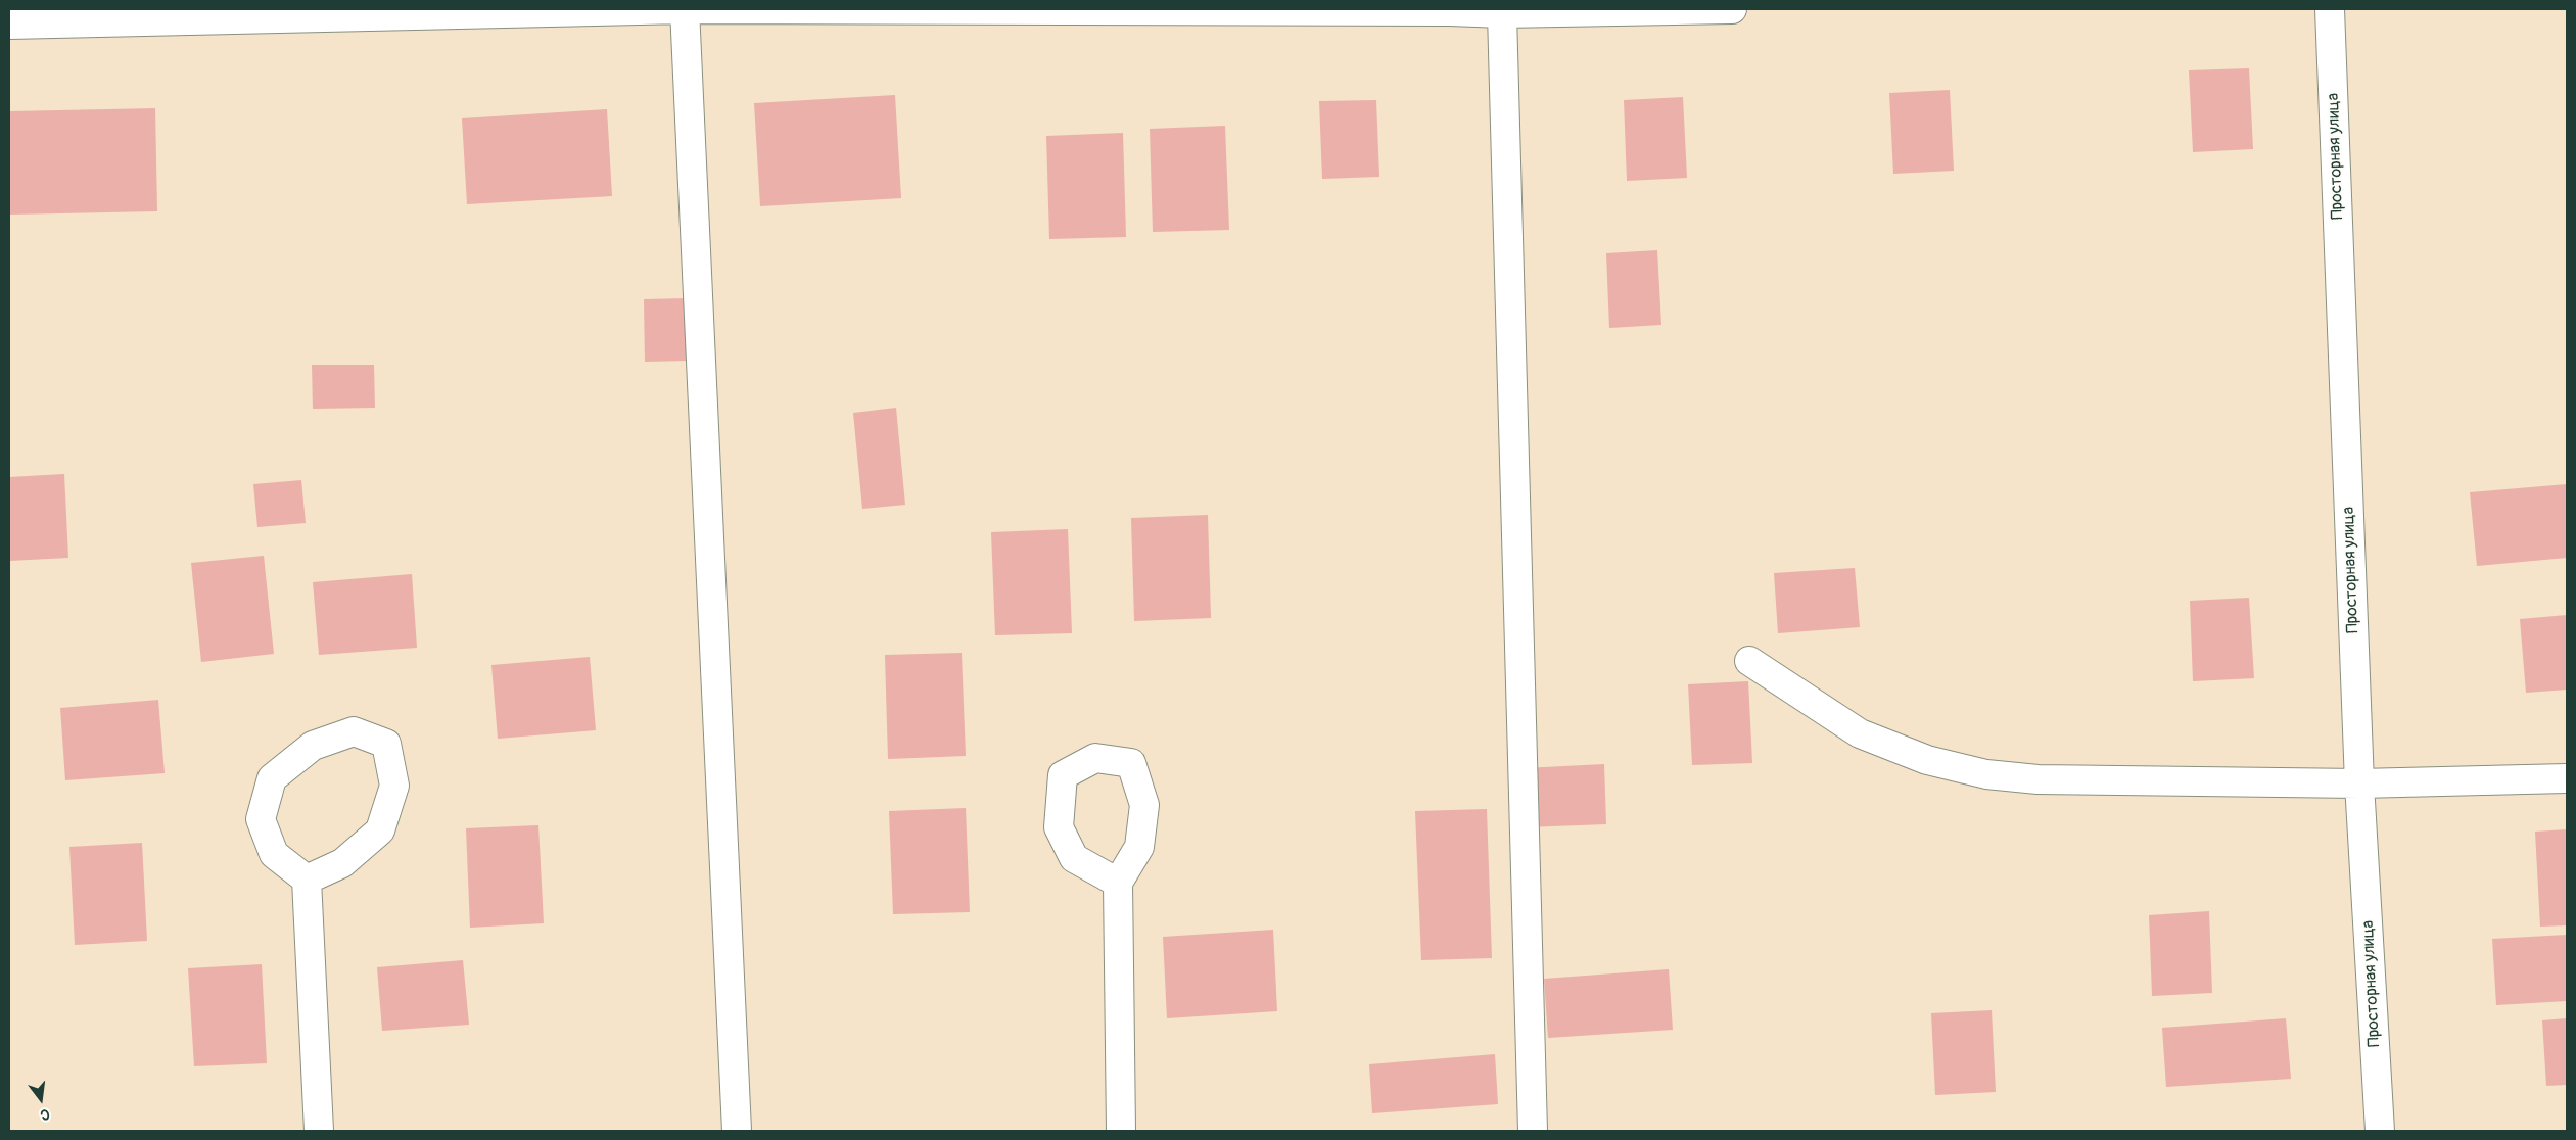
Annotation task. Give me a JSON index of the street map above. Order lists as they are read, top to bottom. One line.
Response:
{"streets":{"street":["Просторная улица"]},"north":"bottom"}
